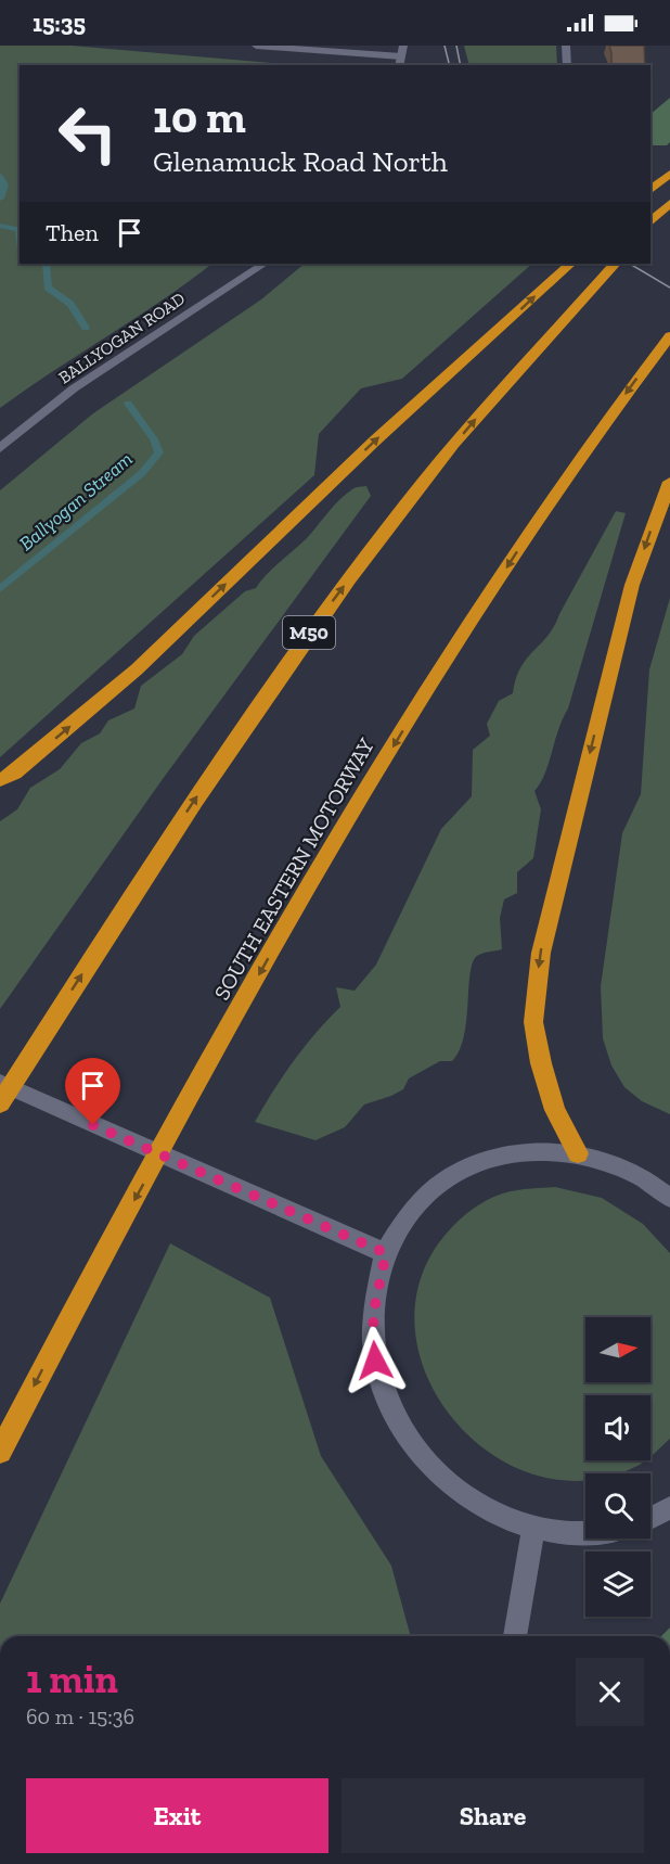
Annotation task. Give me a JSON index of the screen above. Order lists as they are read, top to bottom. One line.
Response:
{"streets":{"highway":["M50","SOUTH EASTERN MOTORWAY"],"main road":["BALLYOGAN ROAD"]},"water":["Ballyogan Stream"],"north":"right","page":{"status":"15:35","turn":["10 m","Glenamuck Road North"],"then":"Then","heading":["1 min","60 m · 15:36"],"buttons":["Exit","Share"]}}
